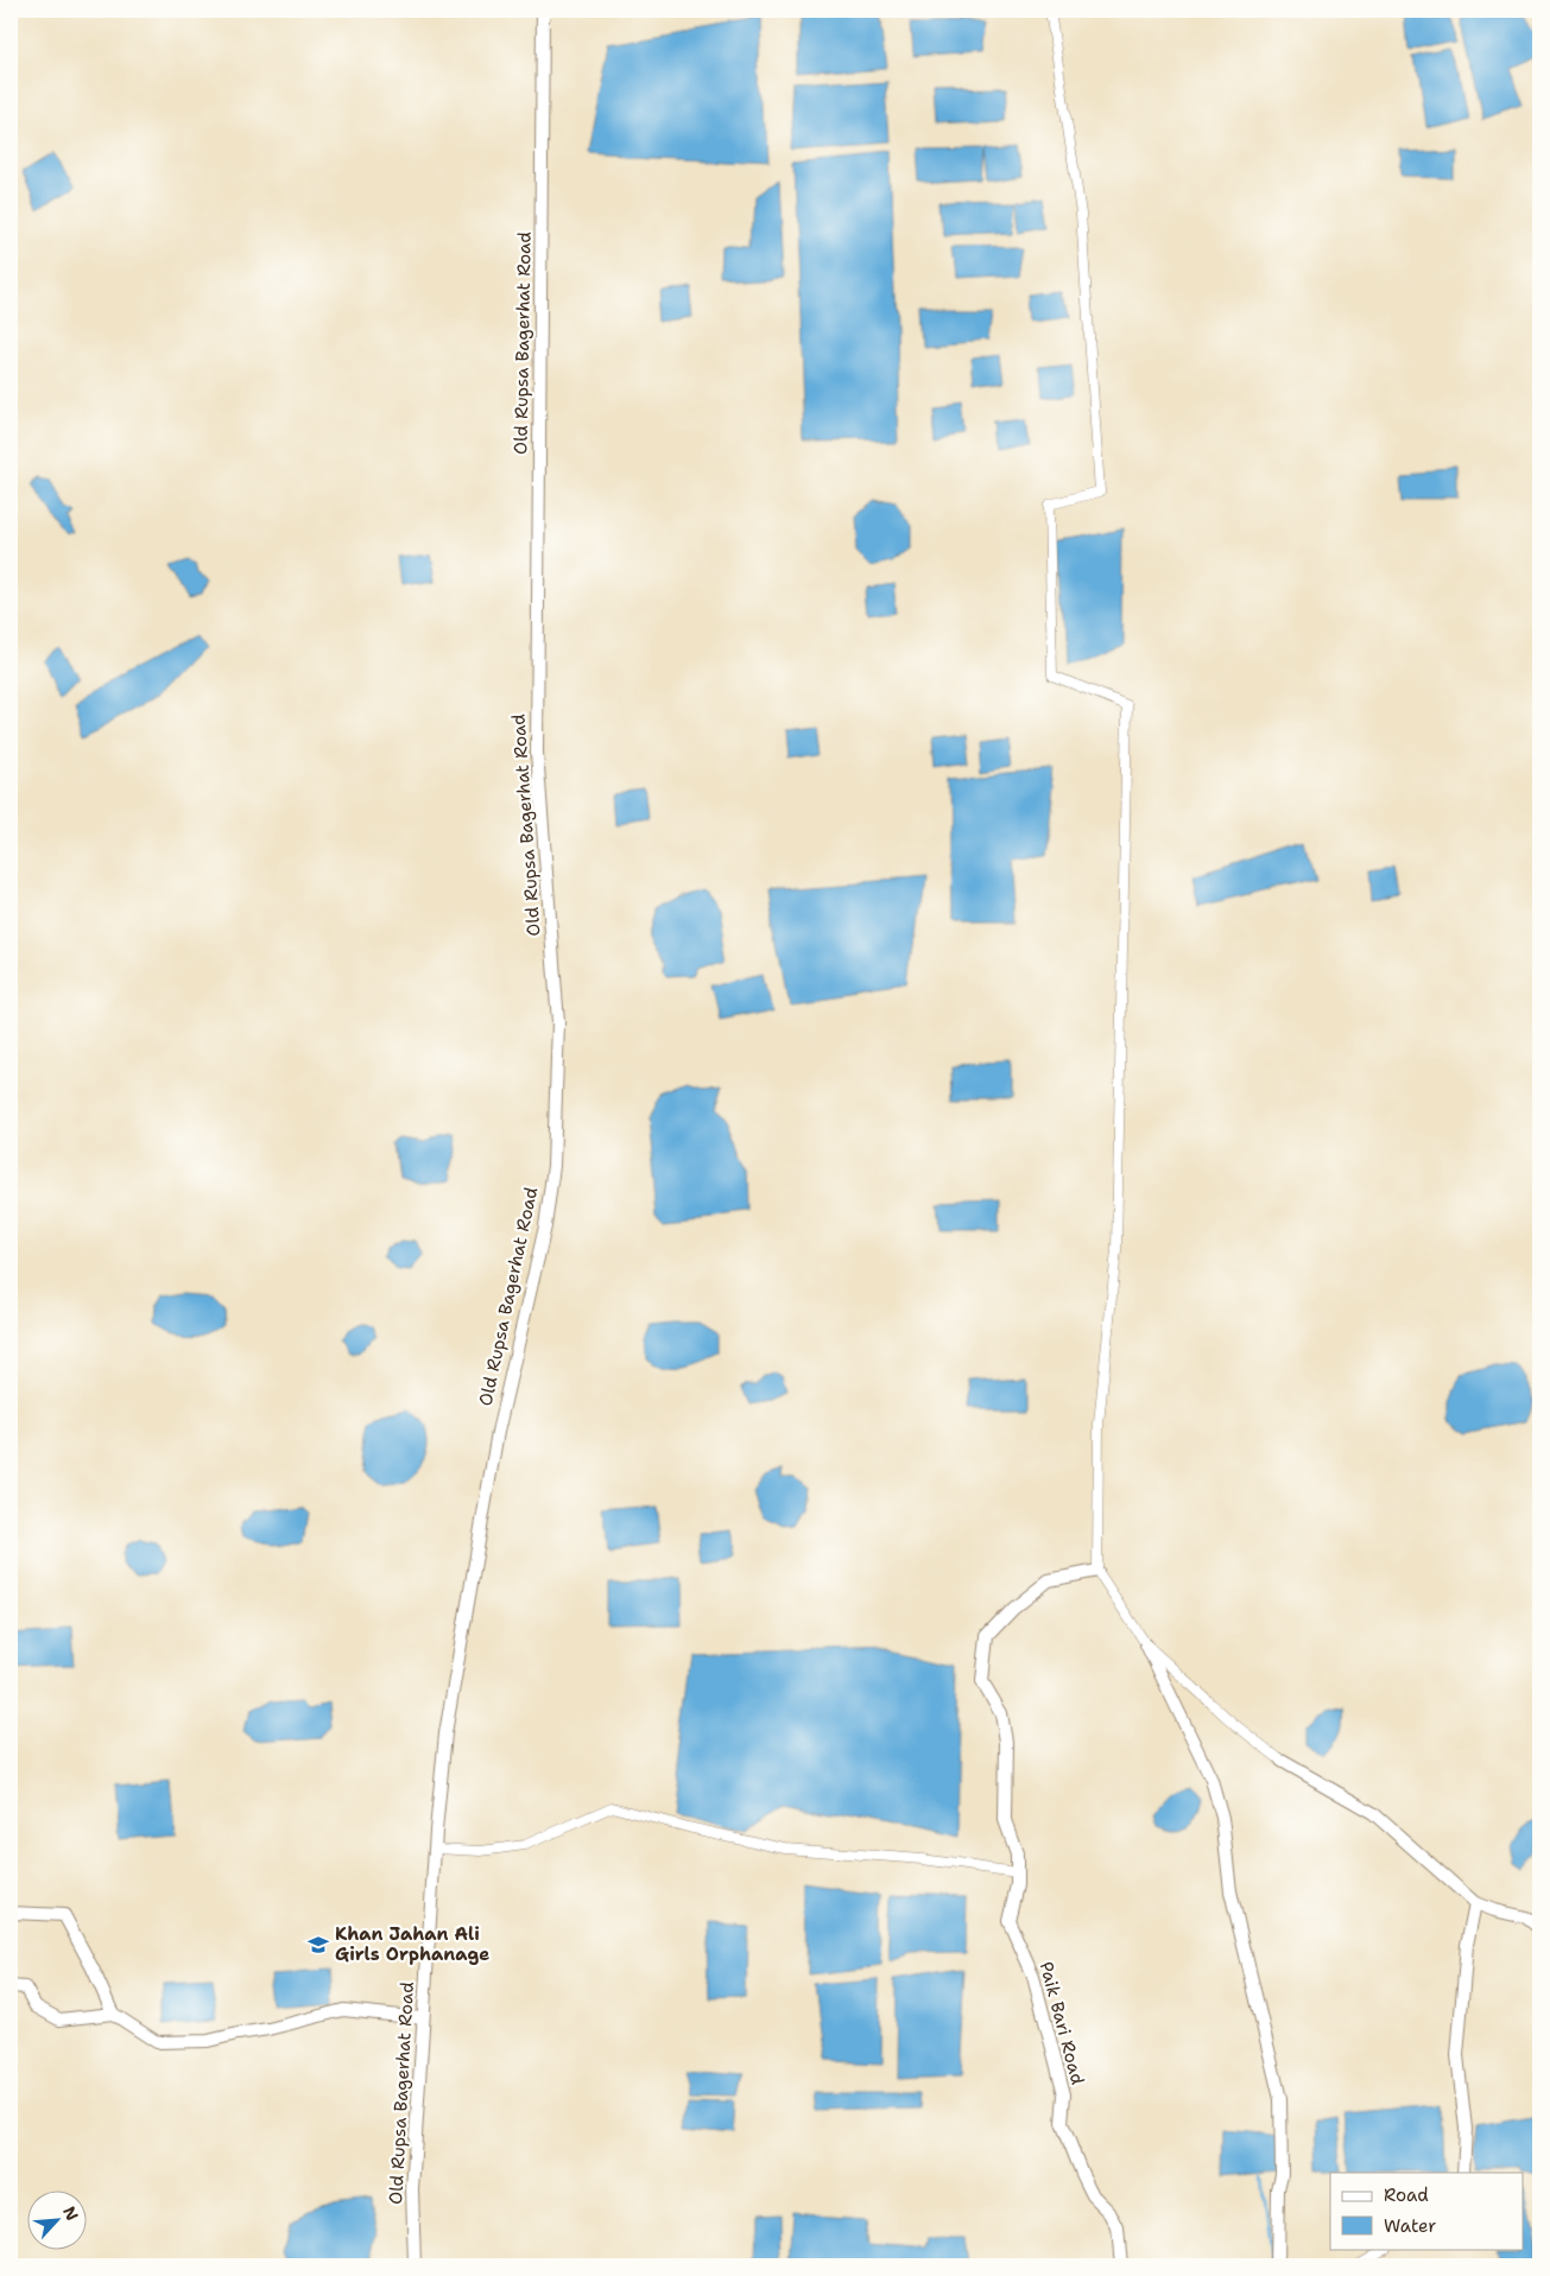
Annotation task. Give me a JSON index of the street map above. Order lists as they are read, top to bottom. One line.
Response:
{"streets":{"street":["Old Rupsa Bagerhat Road","Paik Bari Road"]},"places":{"school or university":["Khan Jahan Ali Girls Orphanage"]},"legend":["Road","Water"],"north":"top right"}
